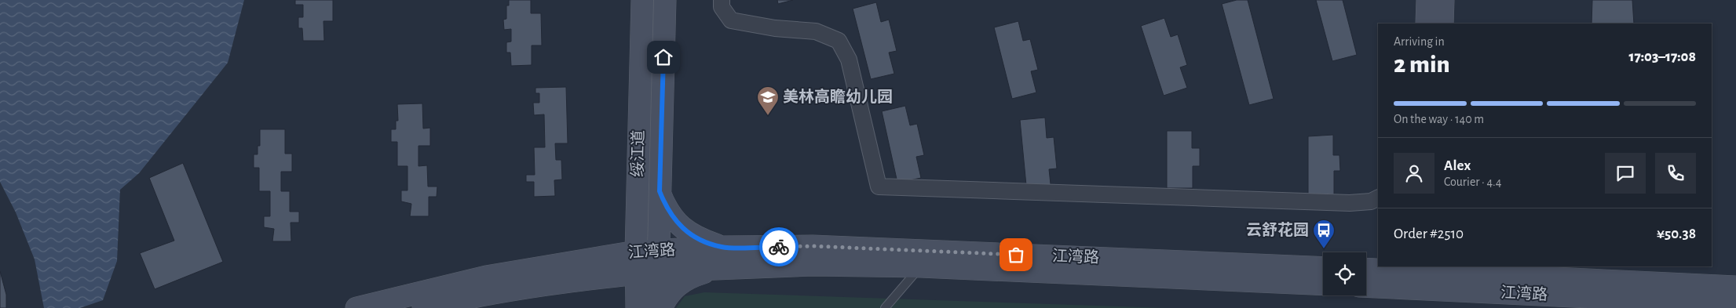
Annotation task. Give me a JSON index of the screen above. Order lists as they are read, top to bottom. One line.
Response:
{"streets":{"main road":["绥江道","江湾路"]},"crossings":[["绥江道","江湾路"]],"places":{"school or university":["美林高瞻幼儿园"],"bus stop":["云舒花园"]},"page":{"heading":["2 min","Arriving in","17:03–17:08"],"panel":["Alex","Courier · 4.4","Order #2510","¥50.38"],"bar":"On the way · 140 m"}}
